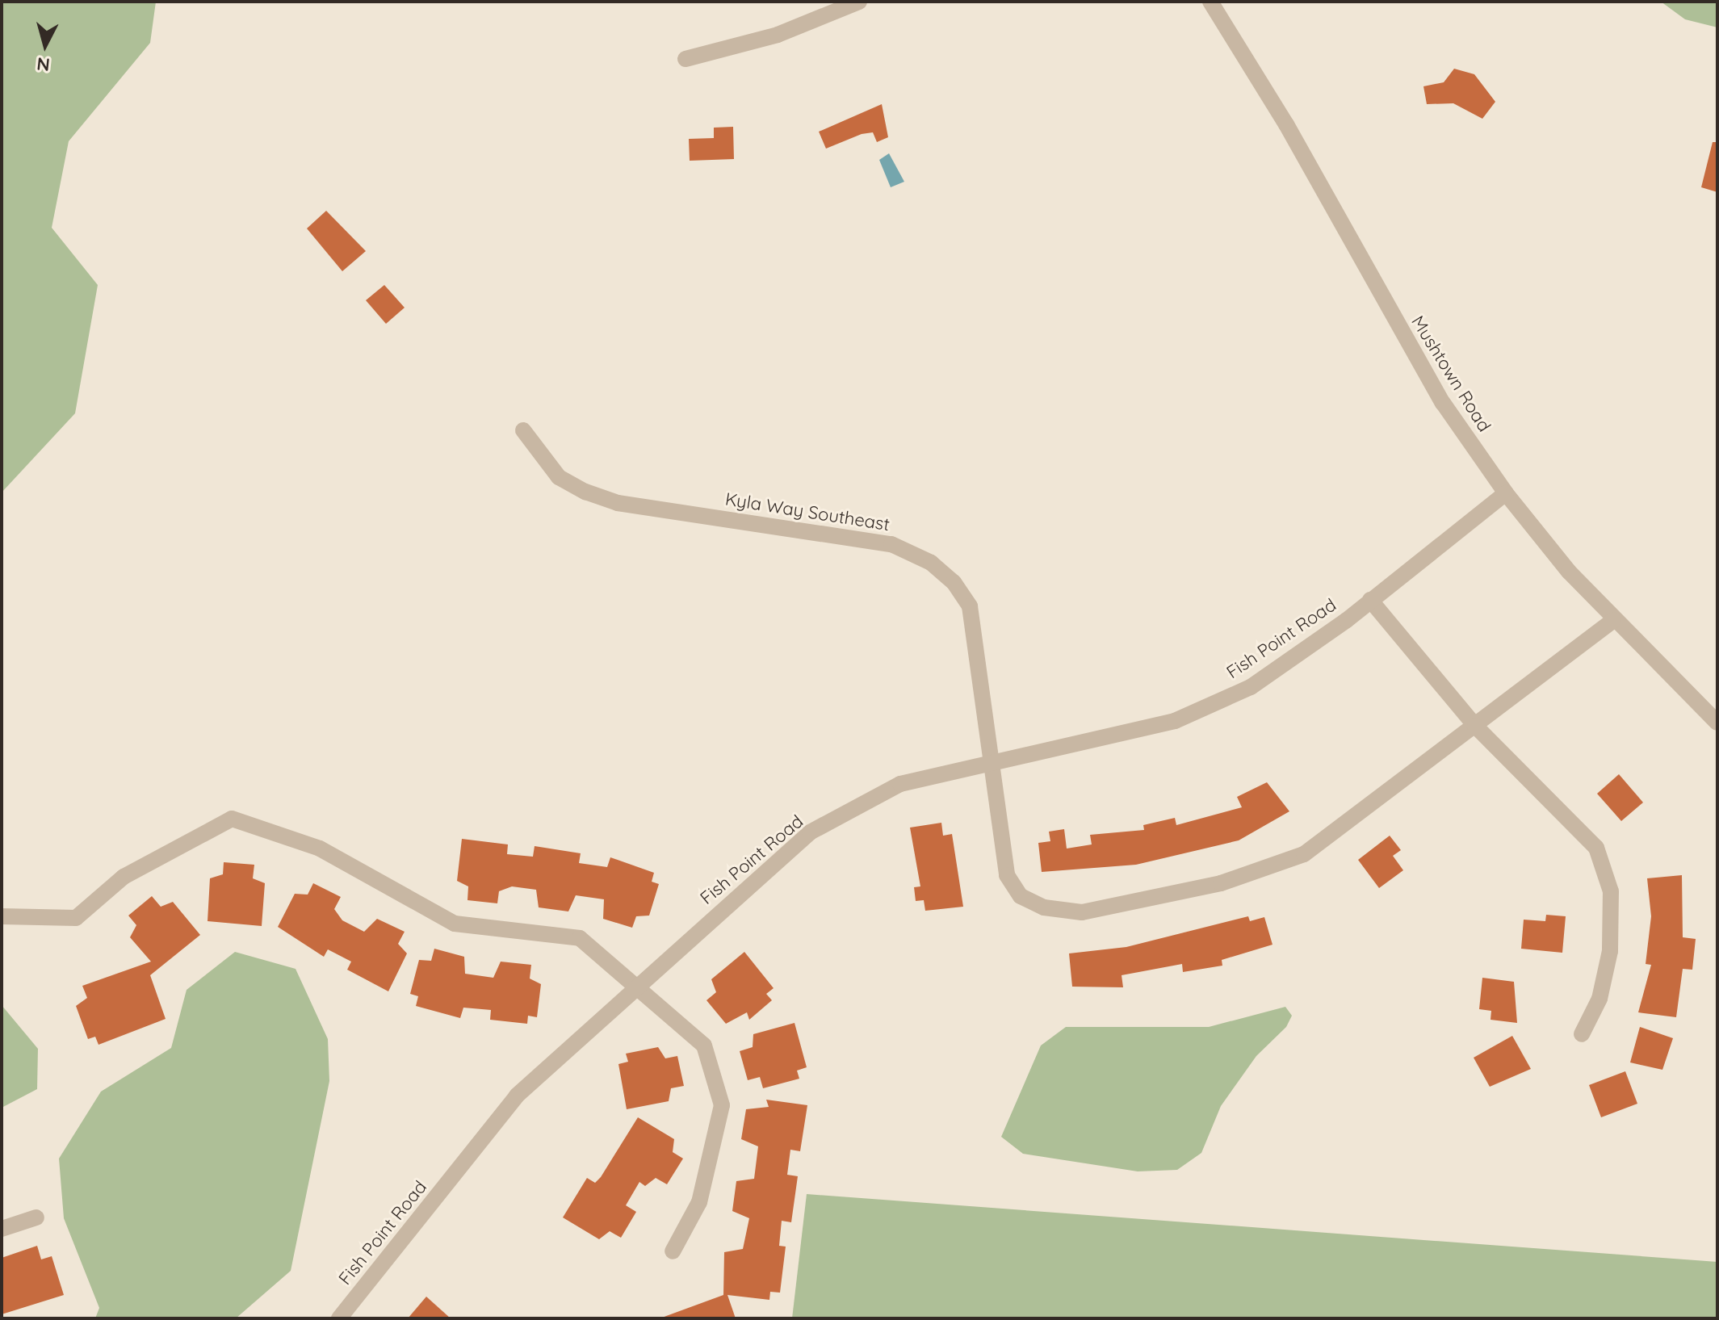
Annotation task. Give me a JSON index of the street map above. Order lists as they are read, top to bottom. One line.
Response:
{"streets":{"street":["Mushtown Road","Kyla Way Southeast","Fish Point Road"]},"crossings":[["Mushtown Road","Kyla Way Southeast"],["Mushtown Road","Fish Point Road"],["Kyla Way Southeast","Fish Point Road"]],"north":"bottom"}
